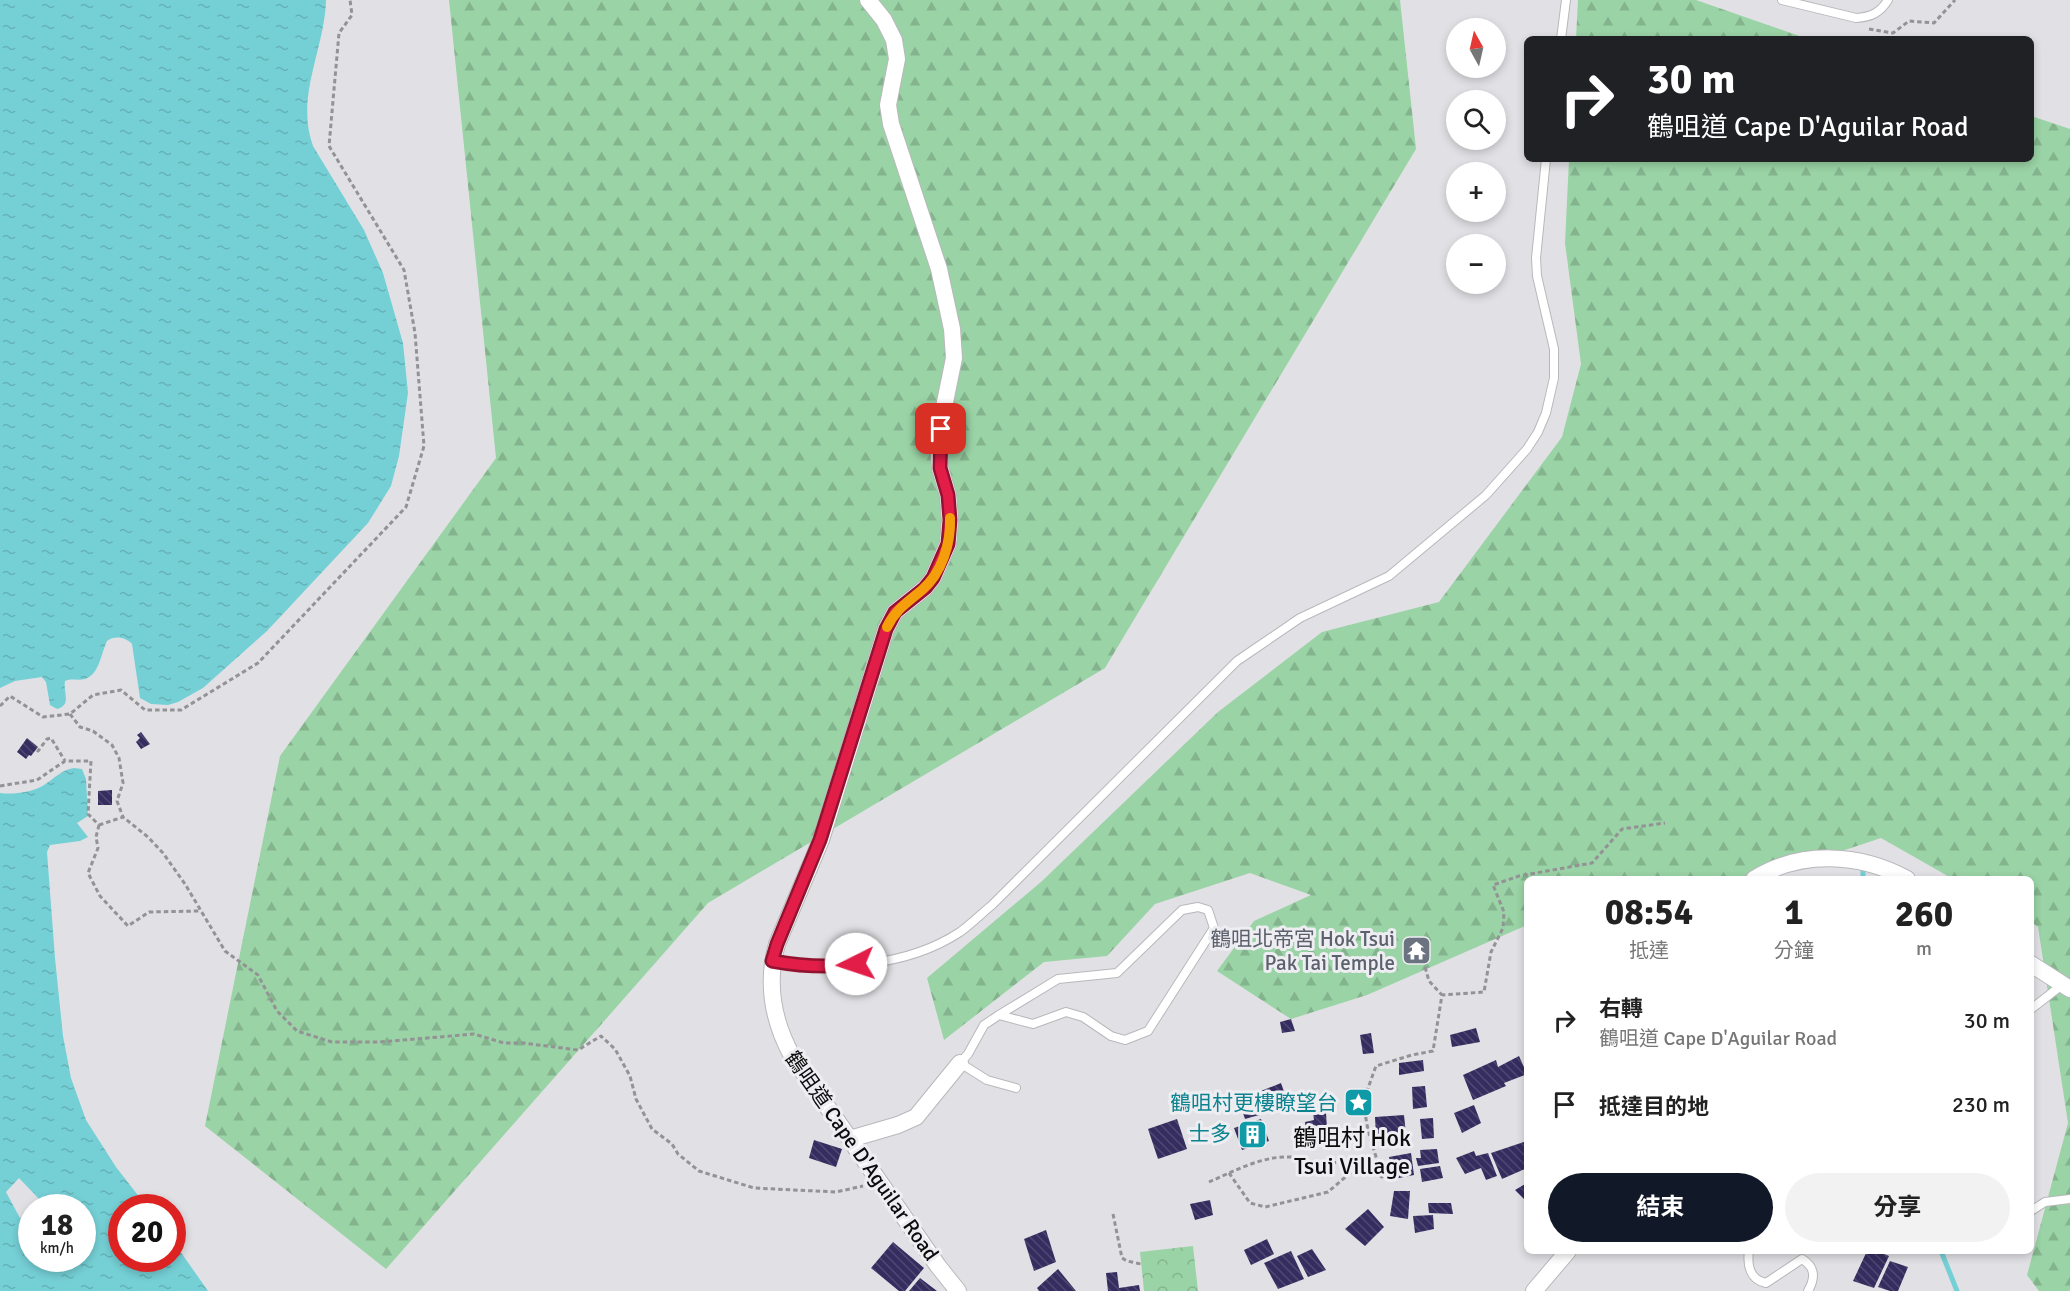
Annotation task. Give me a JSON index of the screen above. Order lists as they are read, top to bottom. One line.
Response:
{"streets":{"street":["鶴咀道 Cape D'Aguilar Road"]},"districts":["鶴咀村 Hok Tsui Village"],"places":{"temple":["鶴咀北帝宮 Hok Tsui Pak Tai Temple"],"place":["鶴咀村更樓瞭望台"],"building":["士多"]},"north":"top","page":{"map_buttons":["+","−"],"turn":["30 m","鶴咀道 Cape D'Aguilar Road"],"eta":["08:54","抵達","1","分鐘","260","m"],"list":[{"name":"右轉","note":"鶴咀道 Cape D'Aguilar Road","value":"30 m"},{"name":"抵達目的地","value":"230 m"}],"buttons":["結束","分享"],"speed":"18 km/h","limit":"20"}}
